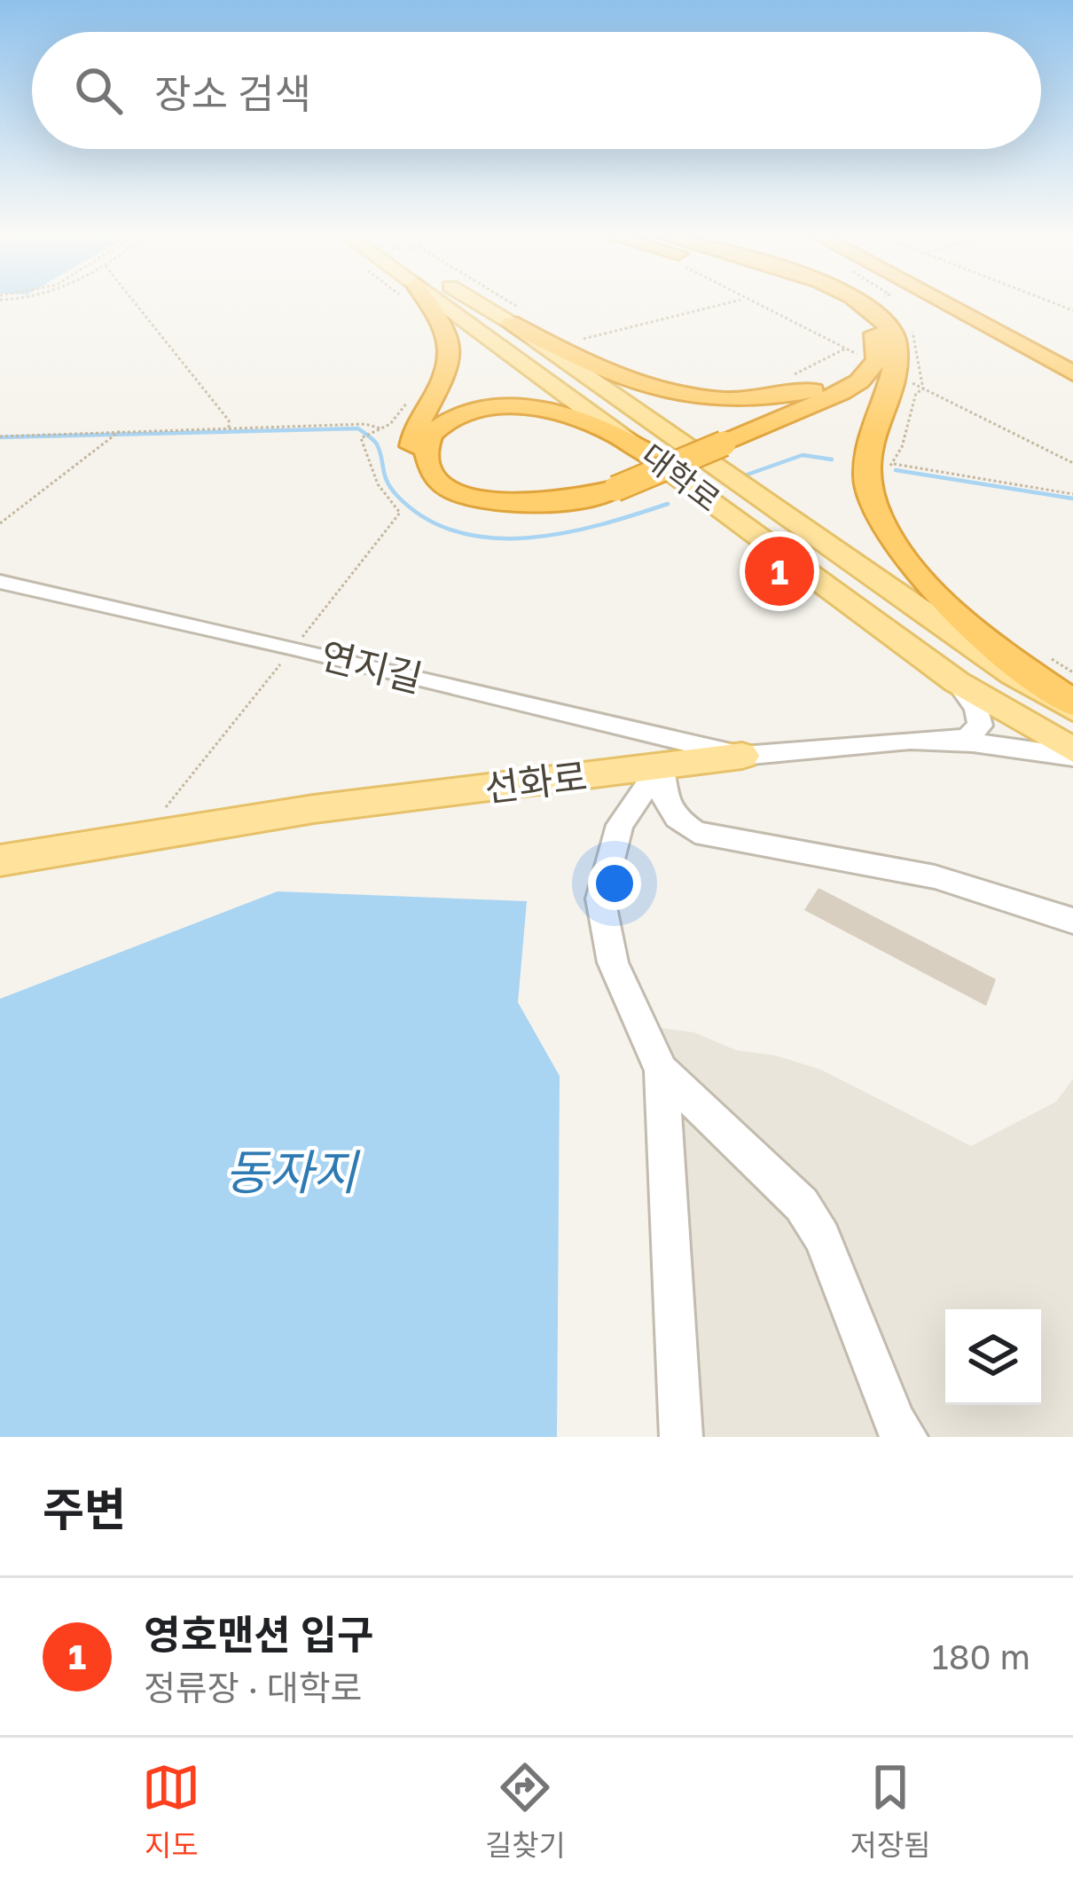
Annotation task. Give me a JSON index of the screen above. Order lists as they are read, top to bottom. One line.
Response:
{"streets":{"main road":["대학로","선화로"],"street":["연지길"]},"crossings":[["대학로","선화로"],["연지길","선화로"]],"water":["동자지"],"page":{"search":"장소 검색","pins":"1","heading":"주변","list":[{"mark":"1","name":"영호맨션 입구","note":"정류장 · 대학로","value":"180 m"}],"nav":["지도","길찾기","저장됨"]}}
